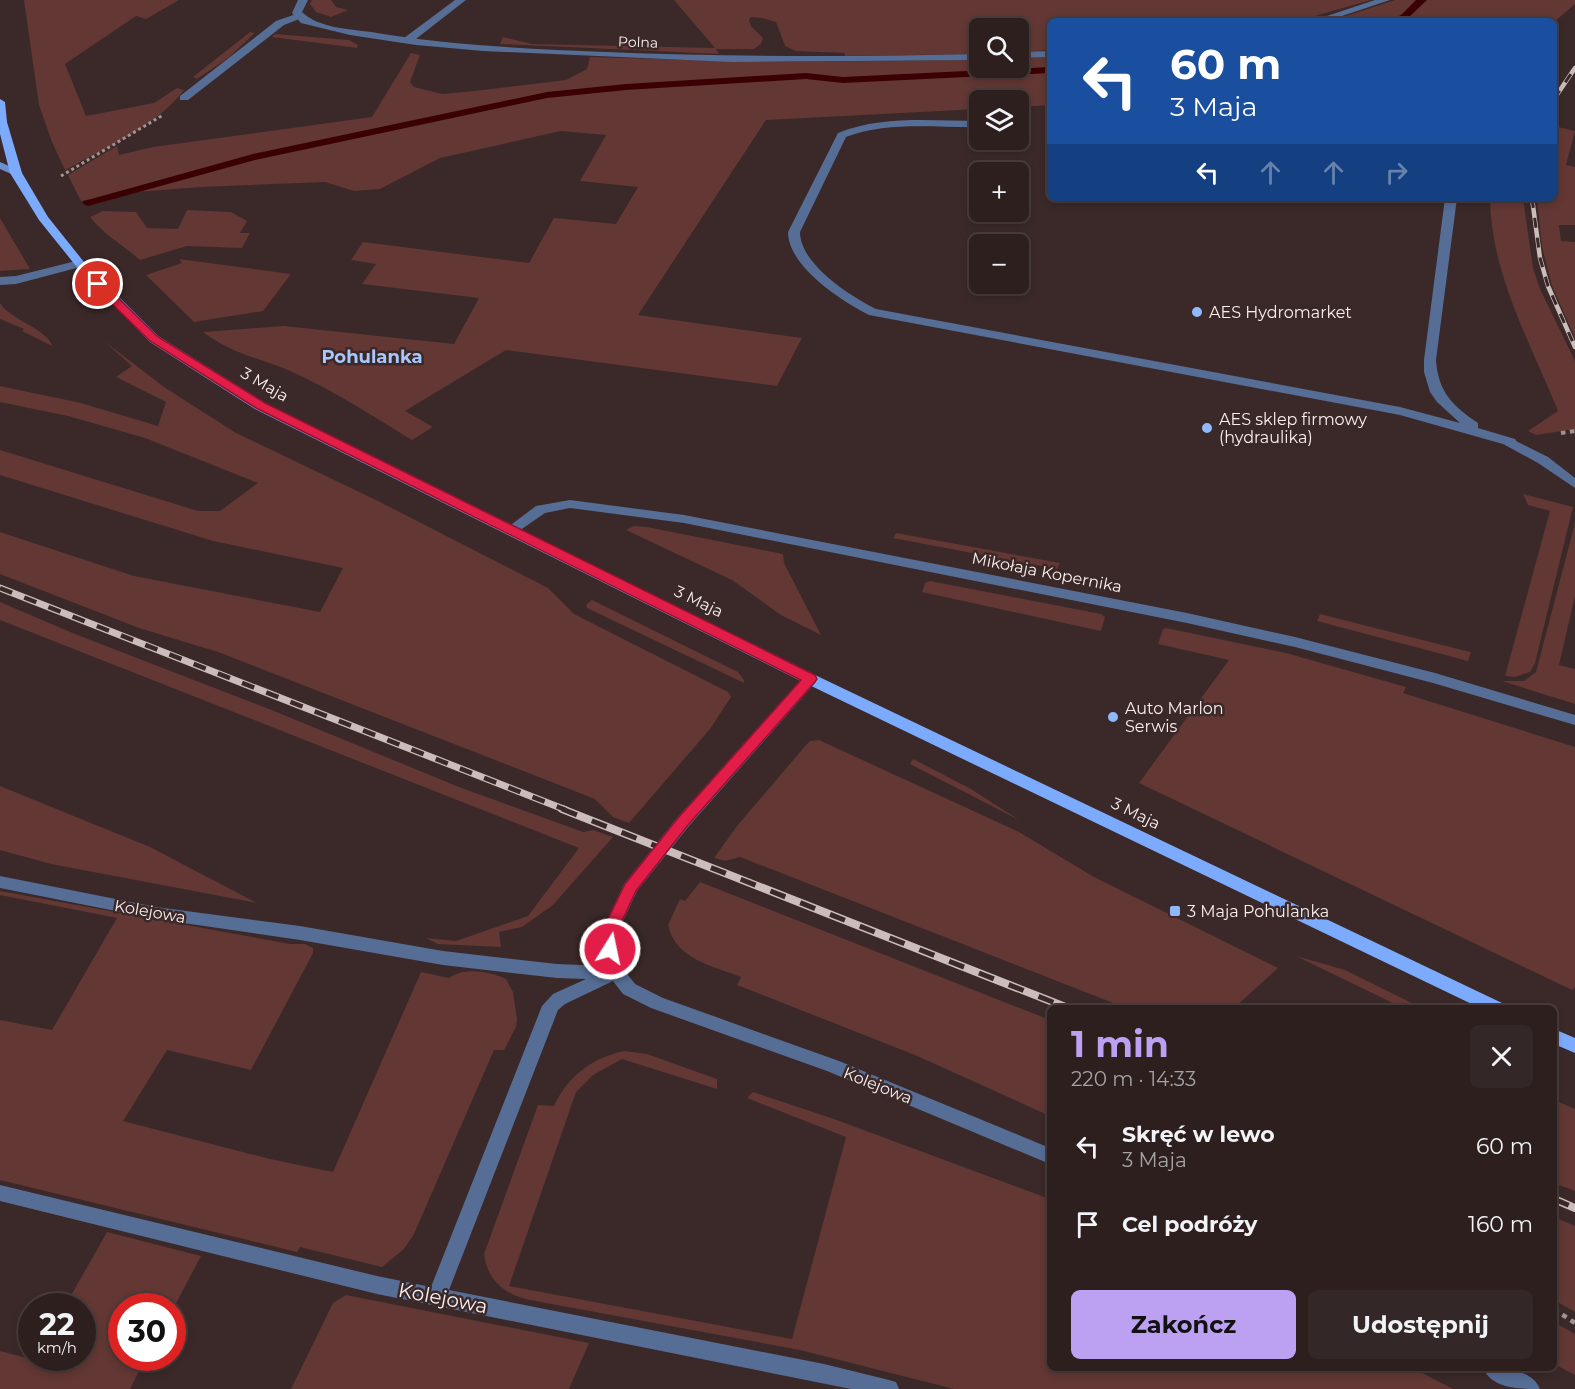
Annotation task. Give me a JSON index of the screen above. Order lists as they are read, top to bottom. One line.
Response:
{"streets":{"main road":["3 Maja"],"street":["Polna","Mikołaja Kopernika","Kolejowa"]},"crossings":[["3 Maja","Mikołaja Kopernika"]],"districts":["Pohulanka"],"places":{"other":["AES Hydromarket","AES sklep firmowy (hydraulika)","Auto Marlon Serwis"],"transit":["3 Maja Pohulanka"]},"page":{"map_buttons":["+","−"],"turn":["60 m","3 Maja"],"heading":["1 min","220 m · 14:33"],"list":[{"name":"Skręć w lewo","note":"3 Maja","value":"60 m"},{"name":"Cel podróży","value":"160 m"}],"buttons":["Zakończ","Udostępnij"],"speed":"22 km/h","limit":"30"}}
